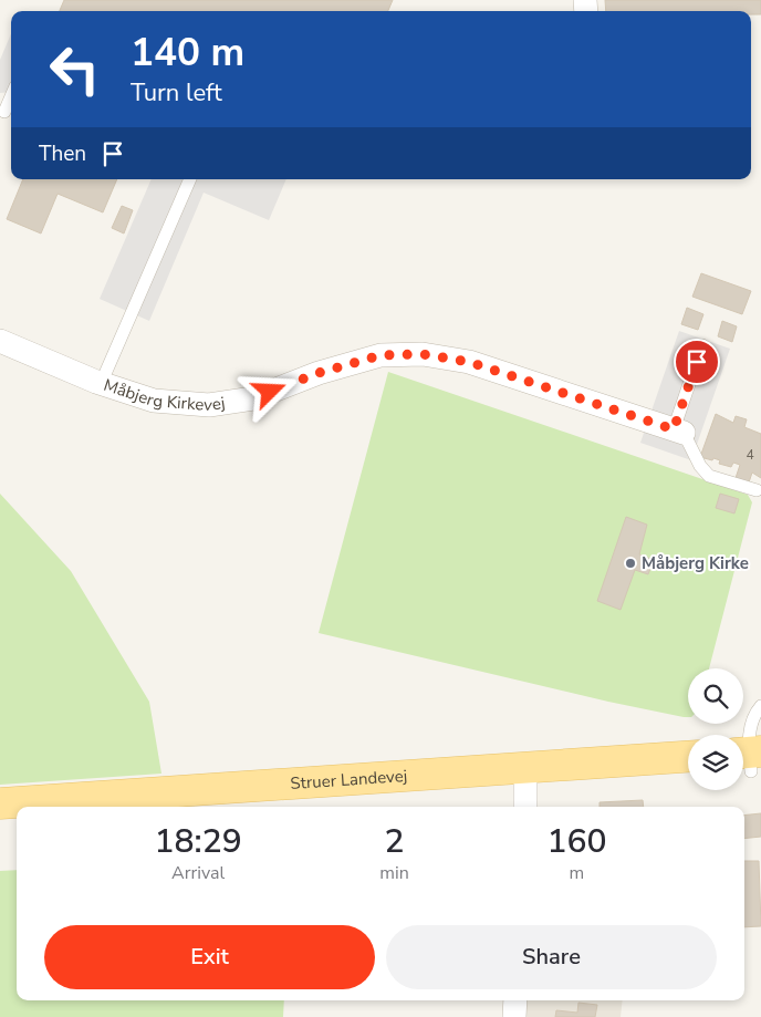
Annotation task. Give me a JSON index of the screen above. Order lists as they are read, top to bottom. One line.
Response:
{"streets":{"main road":["Struer Landevej"],"street":["Måbjerg Kirkevej"]},"places":["Måbjerg Kirke"],"house_numbers":["4"],"page":{"turn":["140 m","Turn left"],"then":"Then","eta":["18:29","Arrival","2","min","160","m"],"buttons":["Exit","Share"]}}
